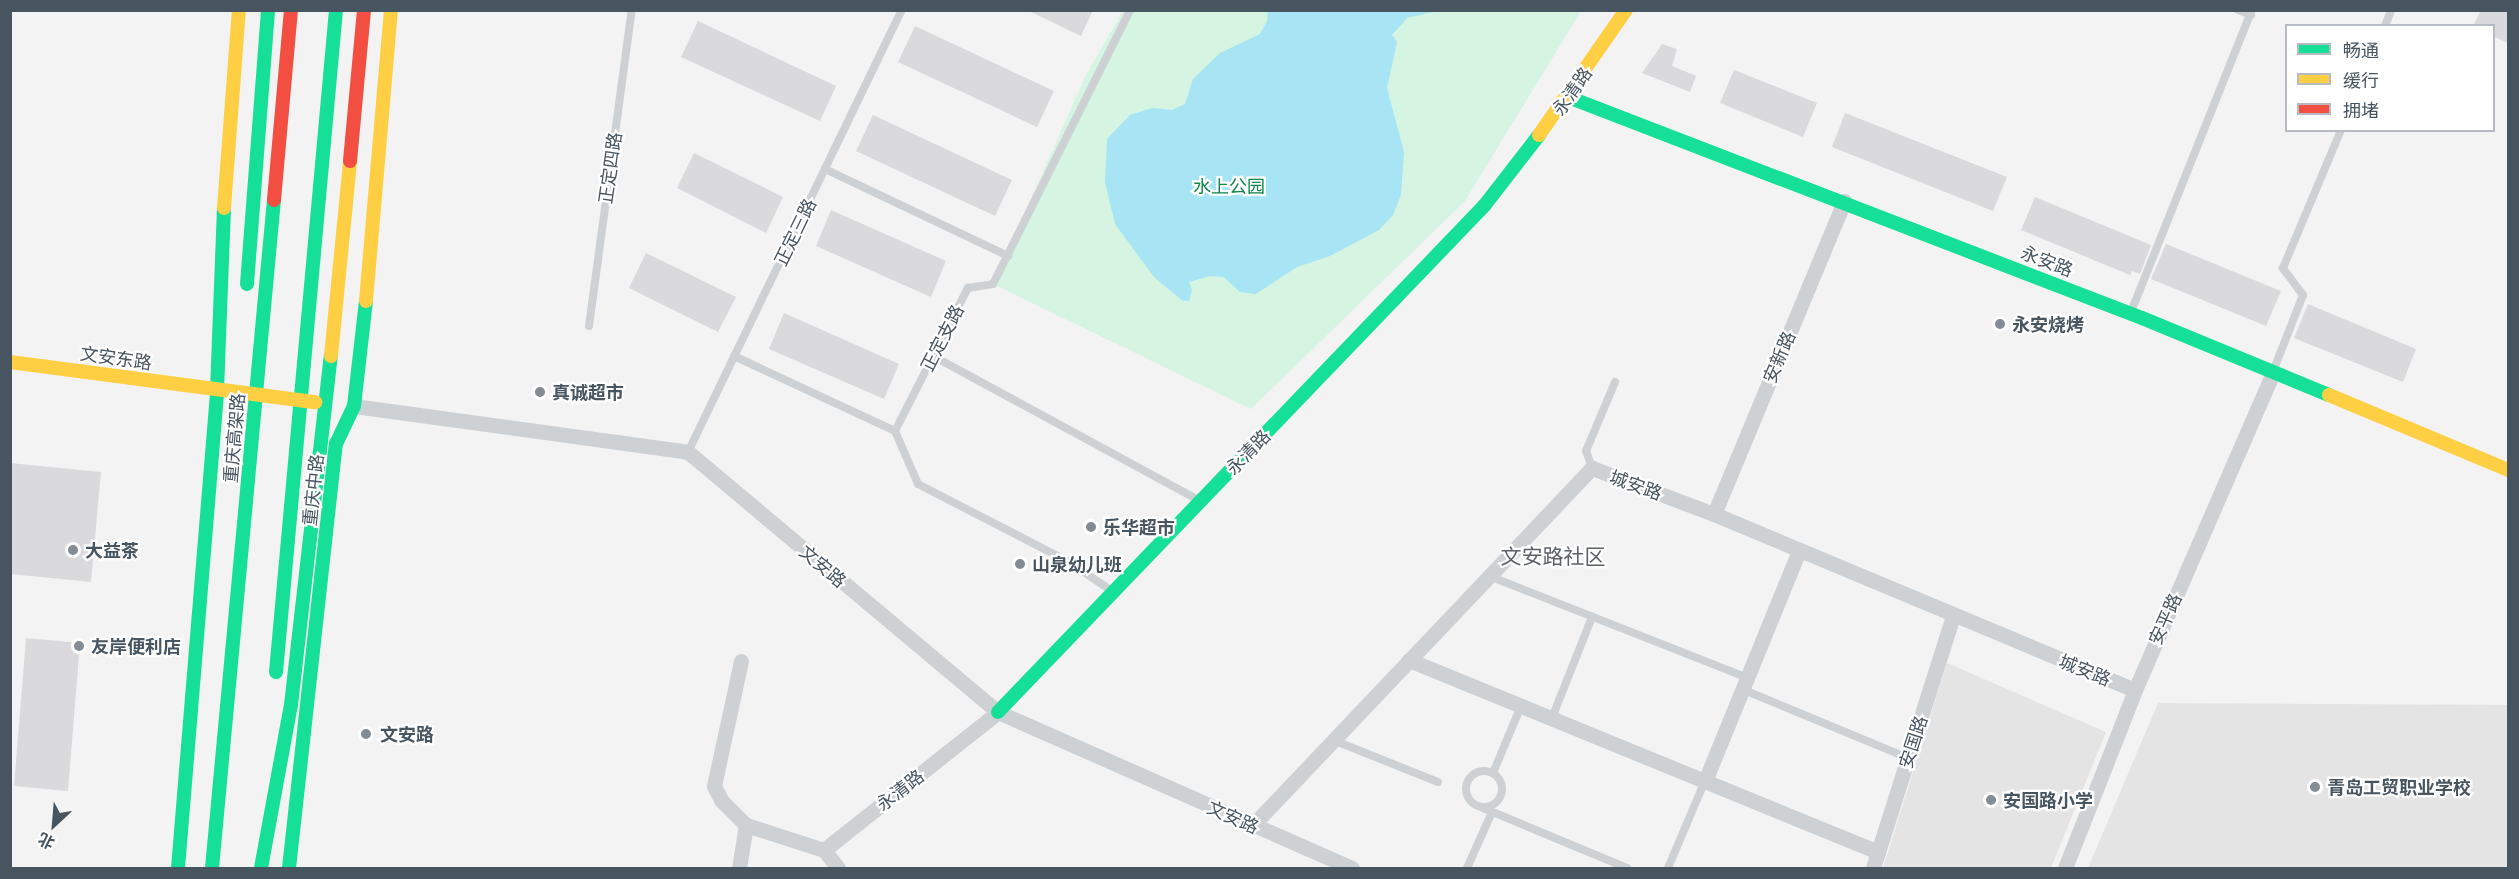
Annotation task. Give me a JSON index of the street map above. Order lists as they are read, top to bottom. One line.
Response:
{"streets":{"main road":["永清路","永安路","文安东路","重庆高架路","重庆中路"],"street":["安新路","城安路","文安路","安平路","安国路"],"lane":["正定四路","正定三路","正定支路"]},"crossings":[["永清路","永安路"],["永清路","文安路"],["正定三路","文安路"],["永安路","安新路"],["永安路","安平路"],["安新路","城安路"],["城安路","文安路"],["城安路","安平路"],["城安路","安国路"]],"districts":["文安路社区"],"parks":["水上公园"],"places":["永安烧烤","真诚超市","乐华超市","大益茶","山泉幼儿班","友岸便利店","文安路","青岛工贸职业学校","安国路小学"],"legend":["畅通","缓行","拥堵"],"north":"bottom left"}
